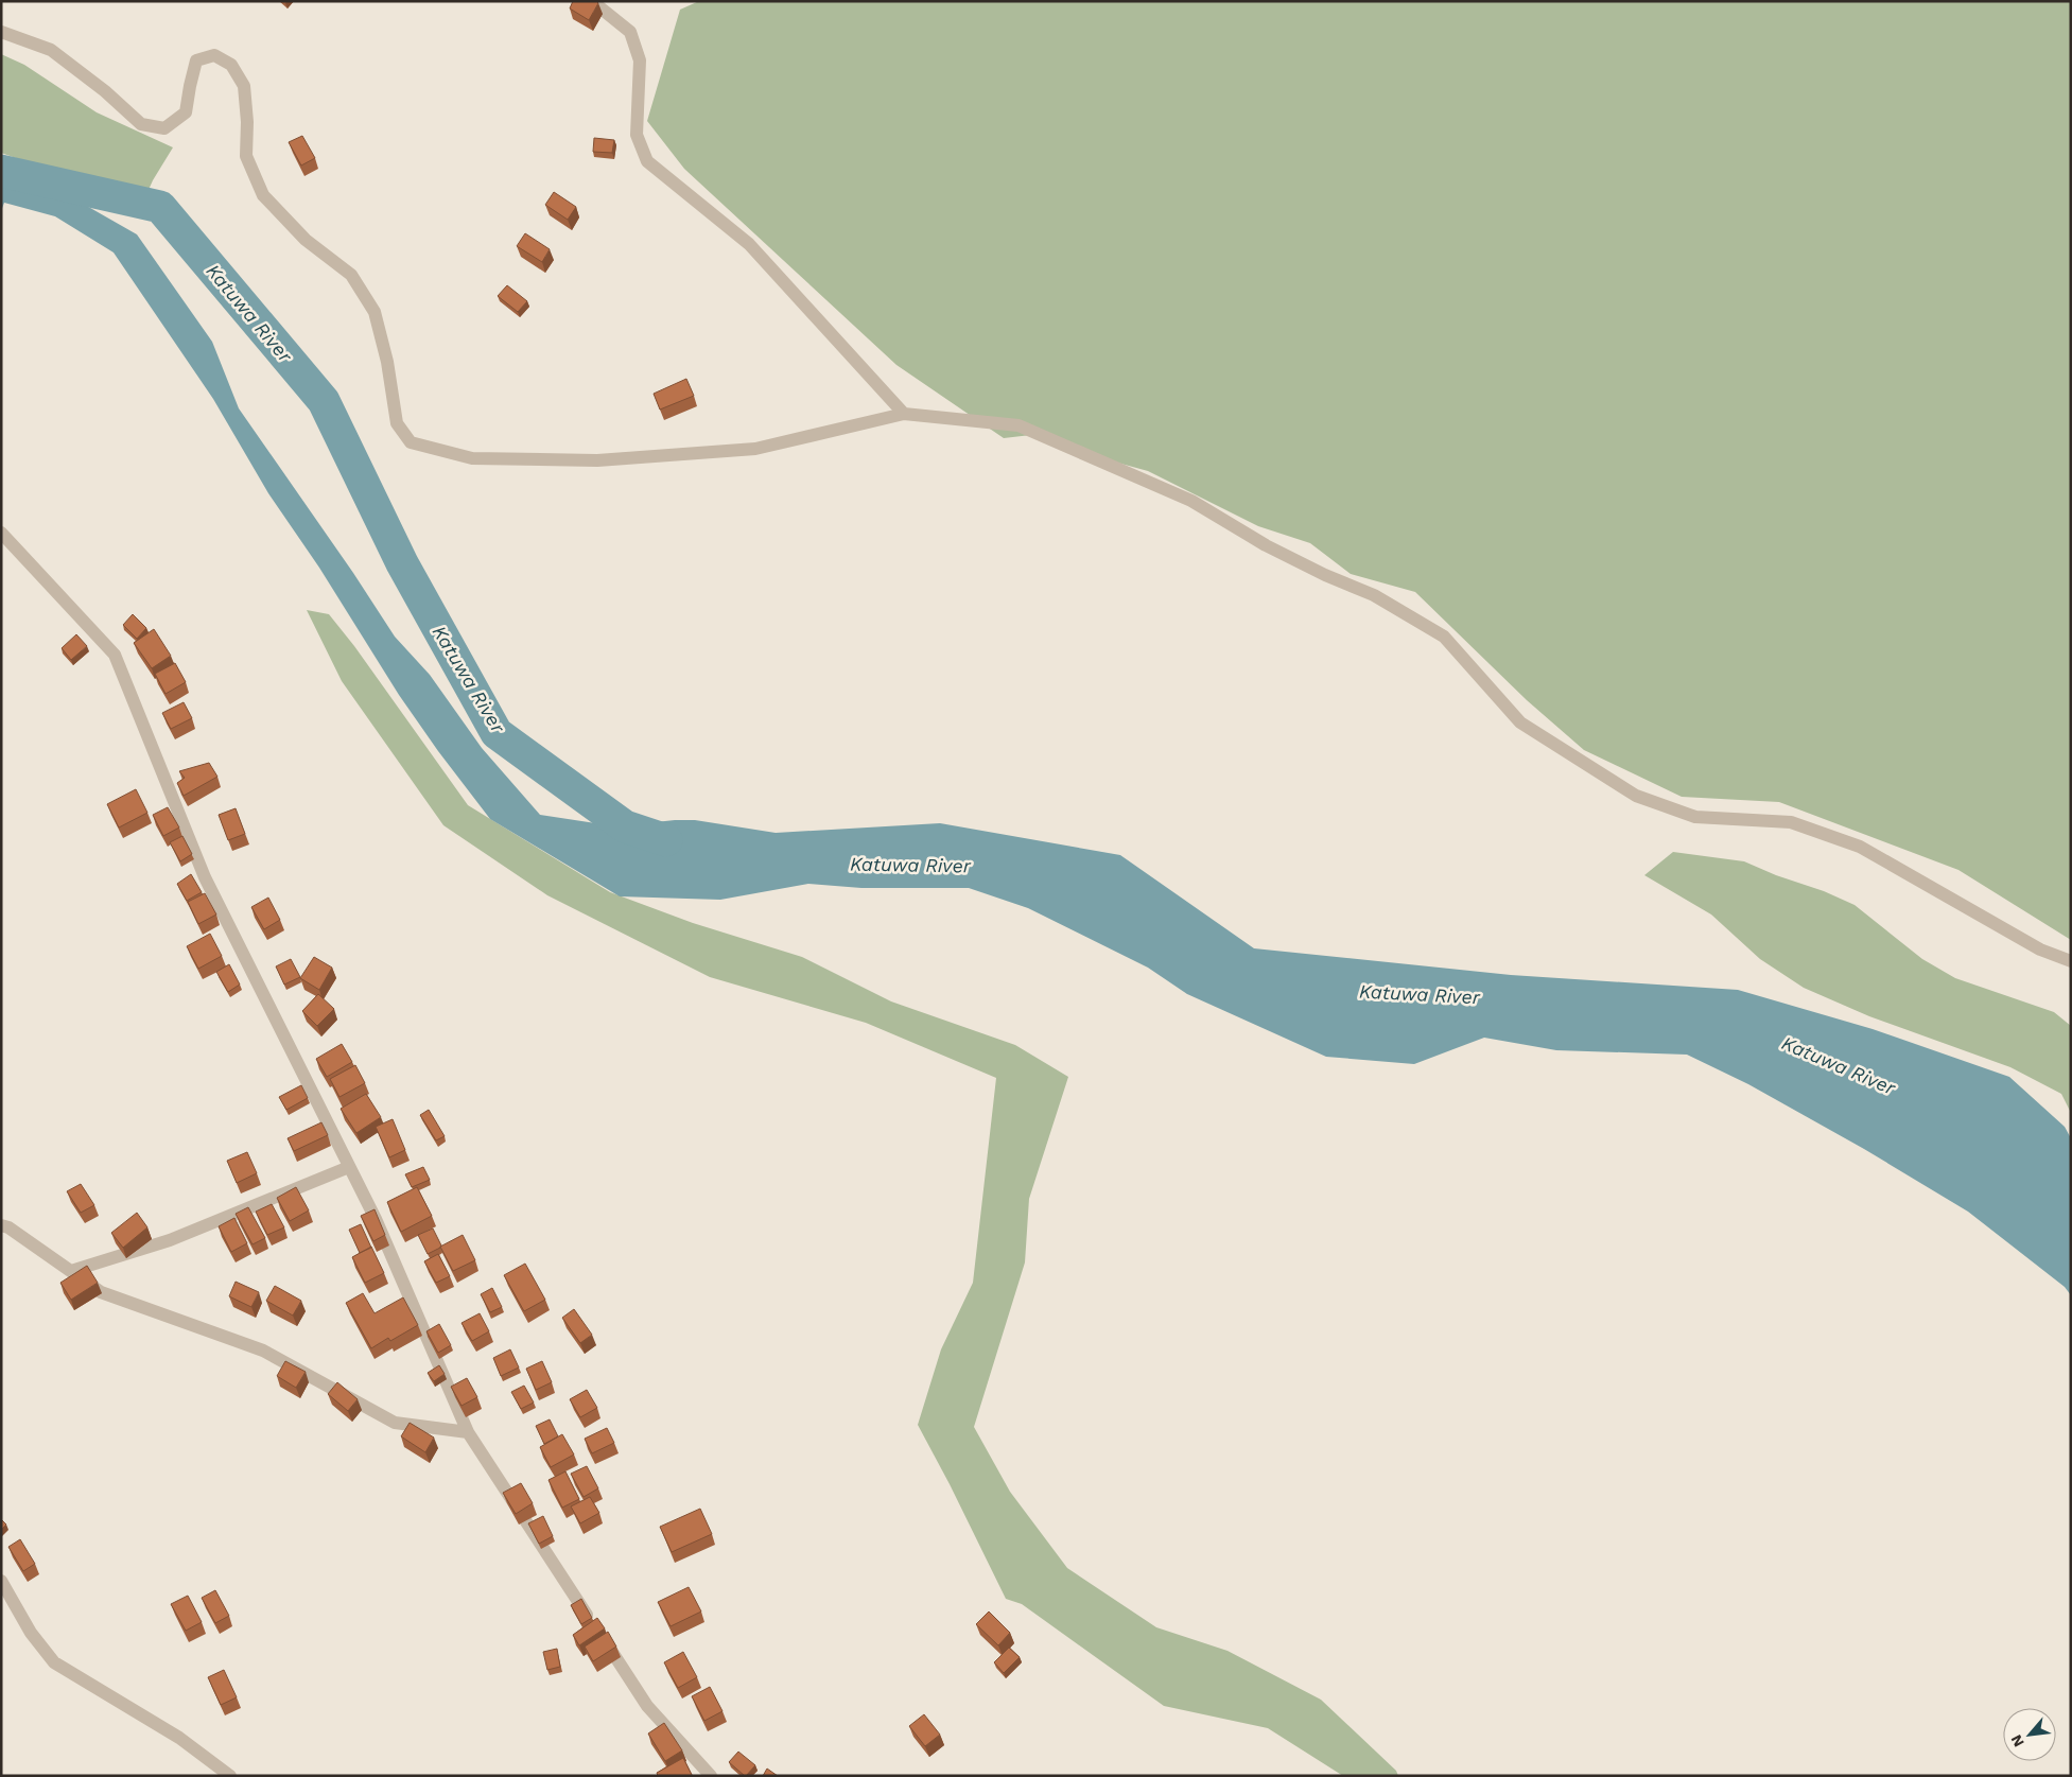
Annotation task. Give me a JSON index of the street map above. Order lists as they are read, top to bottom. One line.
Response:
{"water":["Katuwa River"],"north":"bottom left"}
